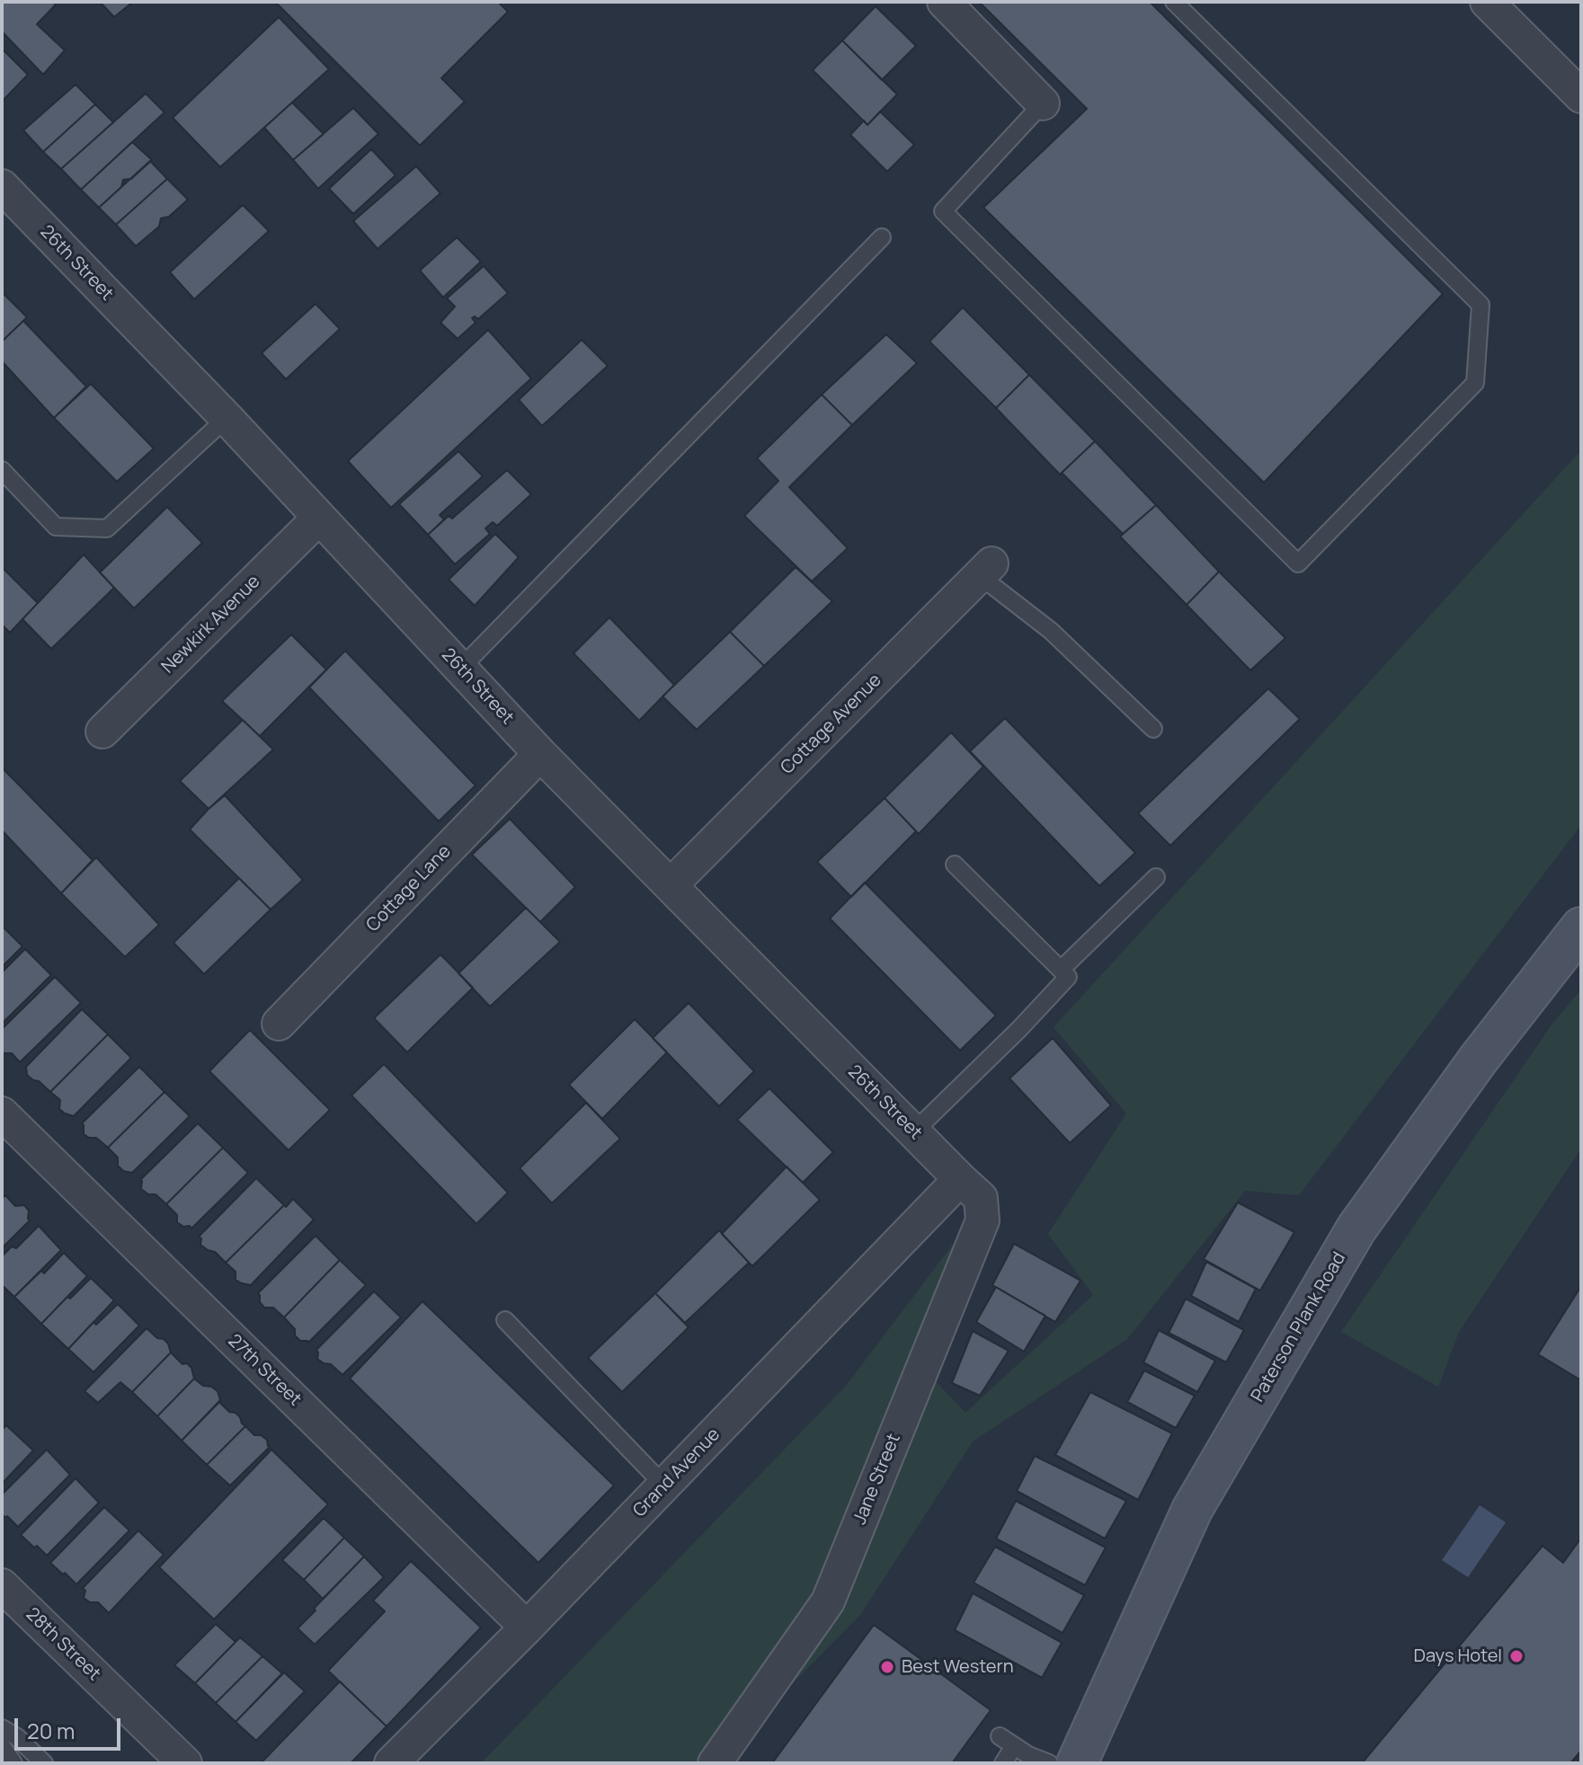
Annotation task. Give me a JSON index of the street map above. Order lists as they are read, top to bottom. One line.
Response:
{"streets":{"main road":["Paterson Plank Road"],"street":["26th Street","Newkirk Avenue","Cottage Avenue","Cottage Lane","27th Street","Grand Avenue","Jane Street","28th Street"]},"crossings":[["26th Street","Newkirk Avenue"],["26th Street","Cottage Avenue"],["26th Street","Cottage Lane"],["26th Street","Grand Avenue"],["26th Street","Jane Street"],["27th Street","Grand Avenue"],["Grand Avenue","Jane Street"]],"places":["Days Hotel","Best Western"],"scale_bar":"20 m"}
